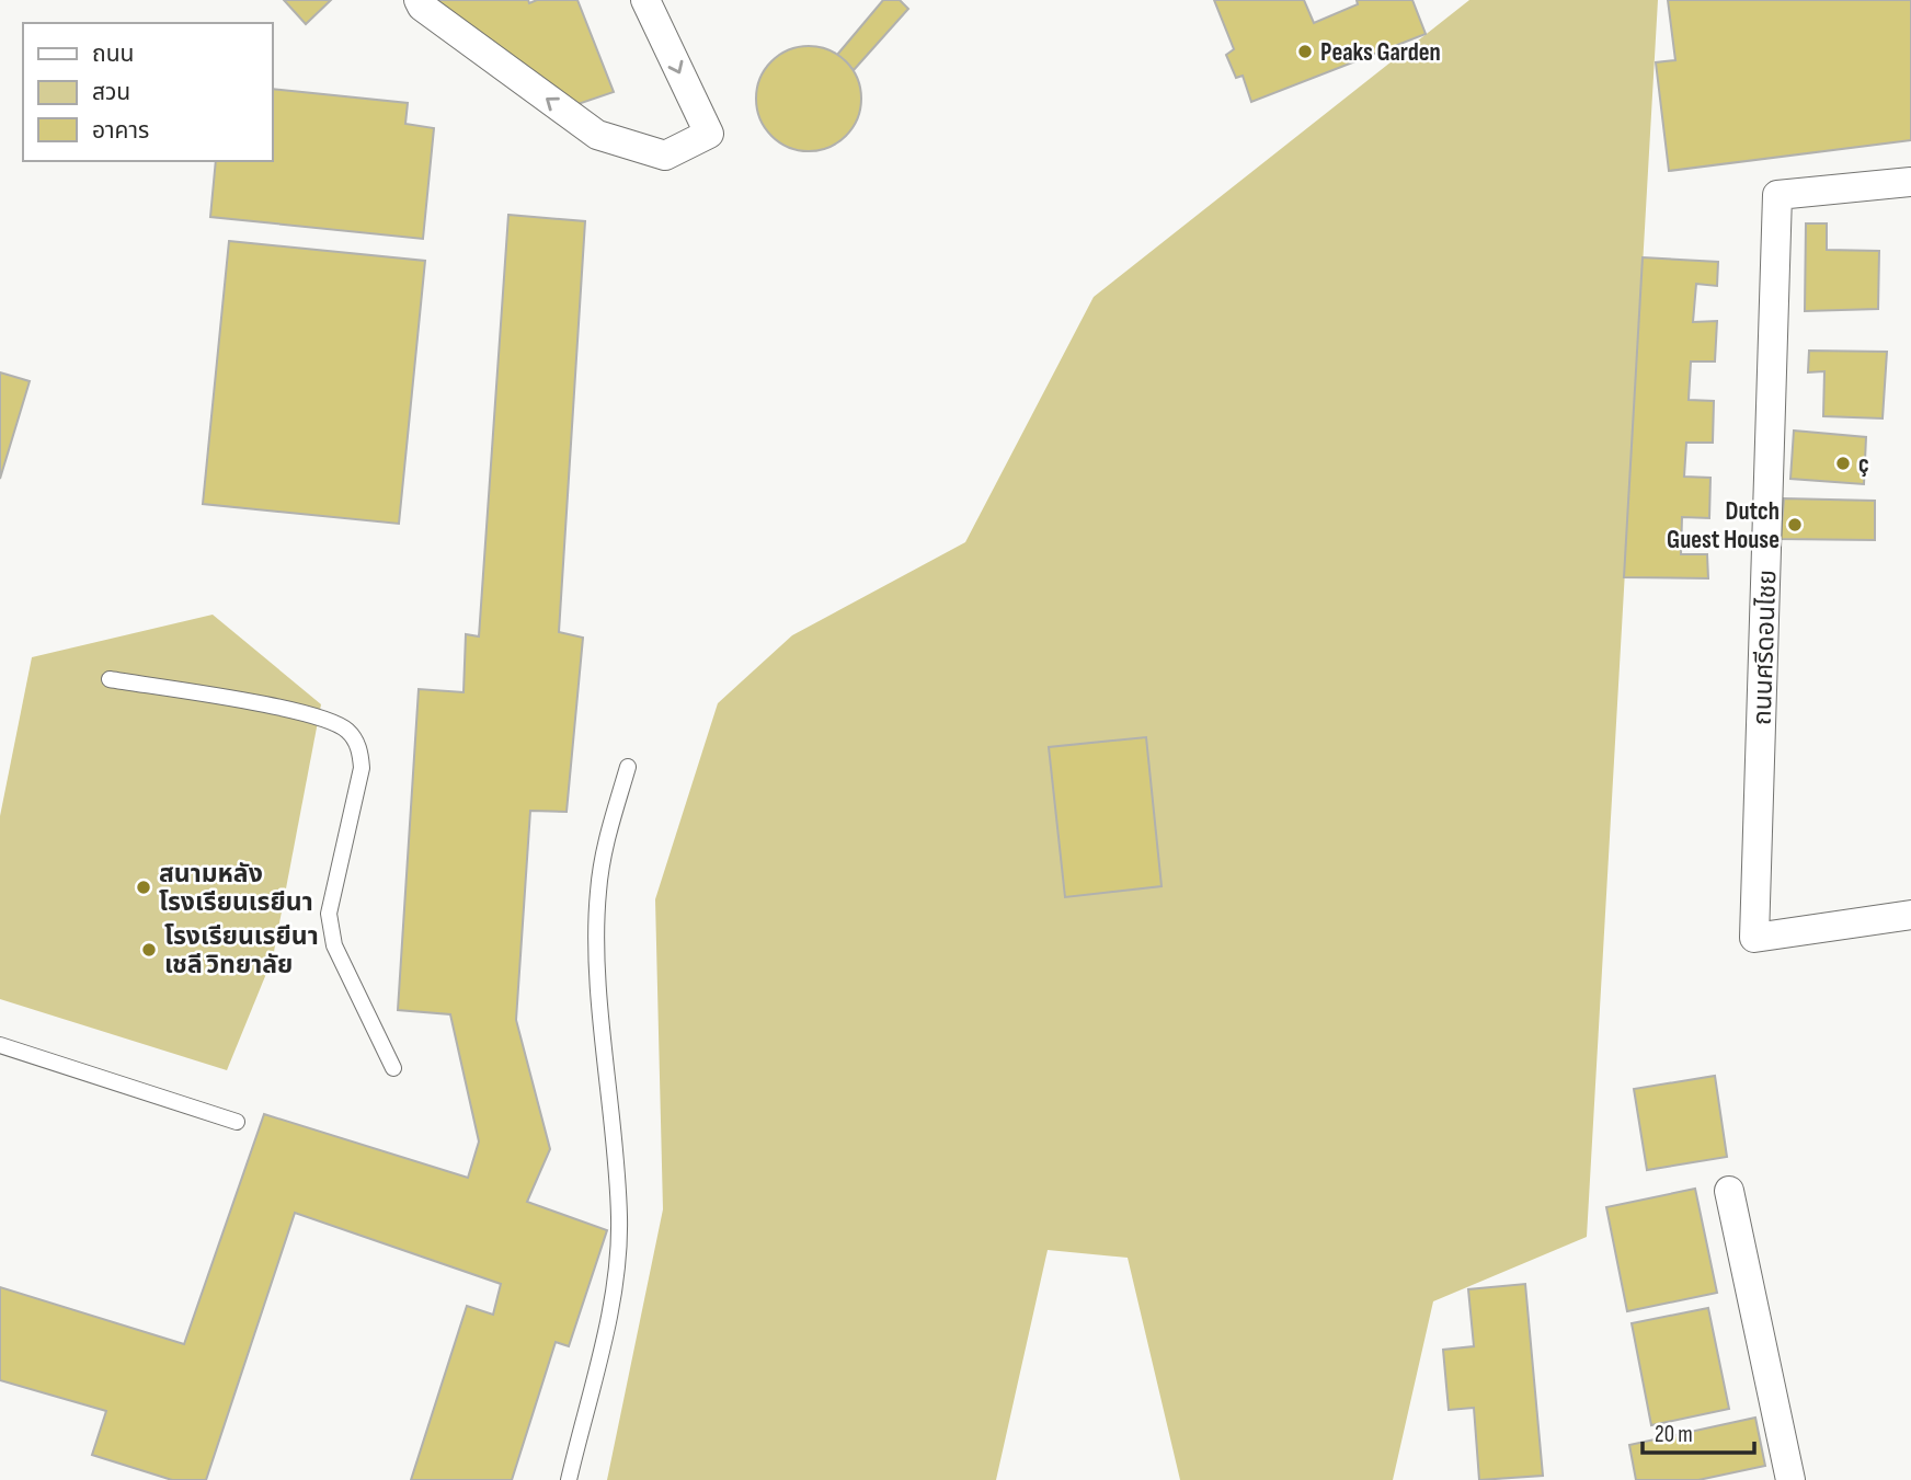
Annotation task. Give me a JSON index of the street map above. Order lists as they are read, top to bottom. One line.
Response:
{"streets":{"street":["ถนนศรีดอนไชย"]},"places":["Peaks Garden","ç","Dutch Guest House","สนามหลัง โรงเรียนเรยีนา","โรงเรียนเรยีนา เชลี วิทยาลัย"],"legend":["ถนน","สวน","อาคาร"],"scale_bar":"20 m"}
